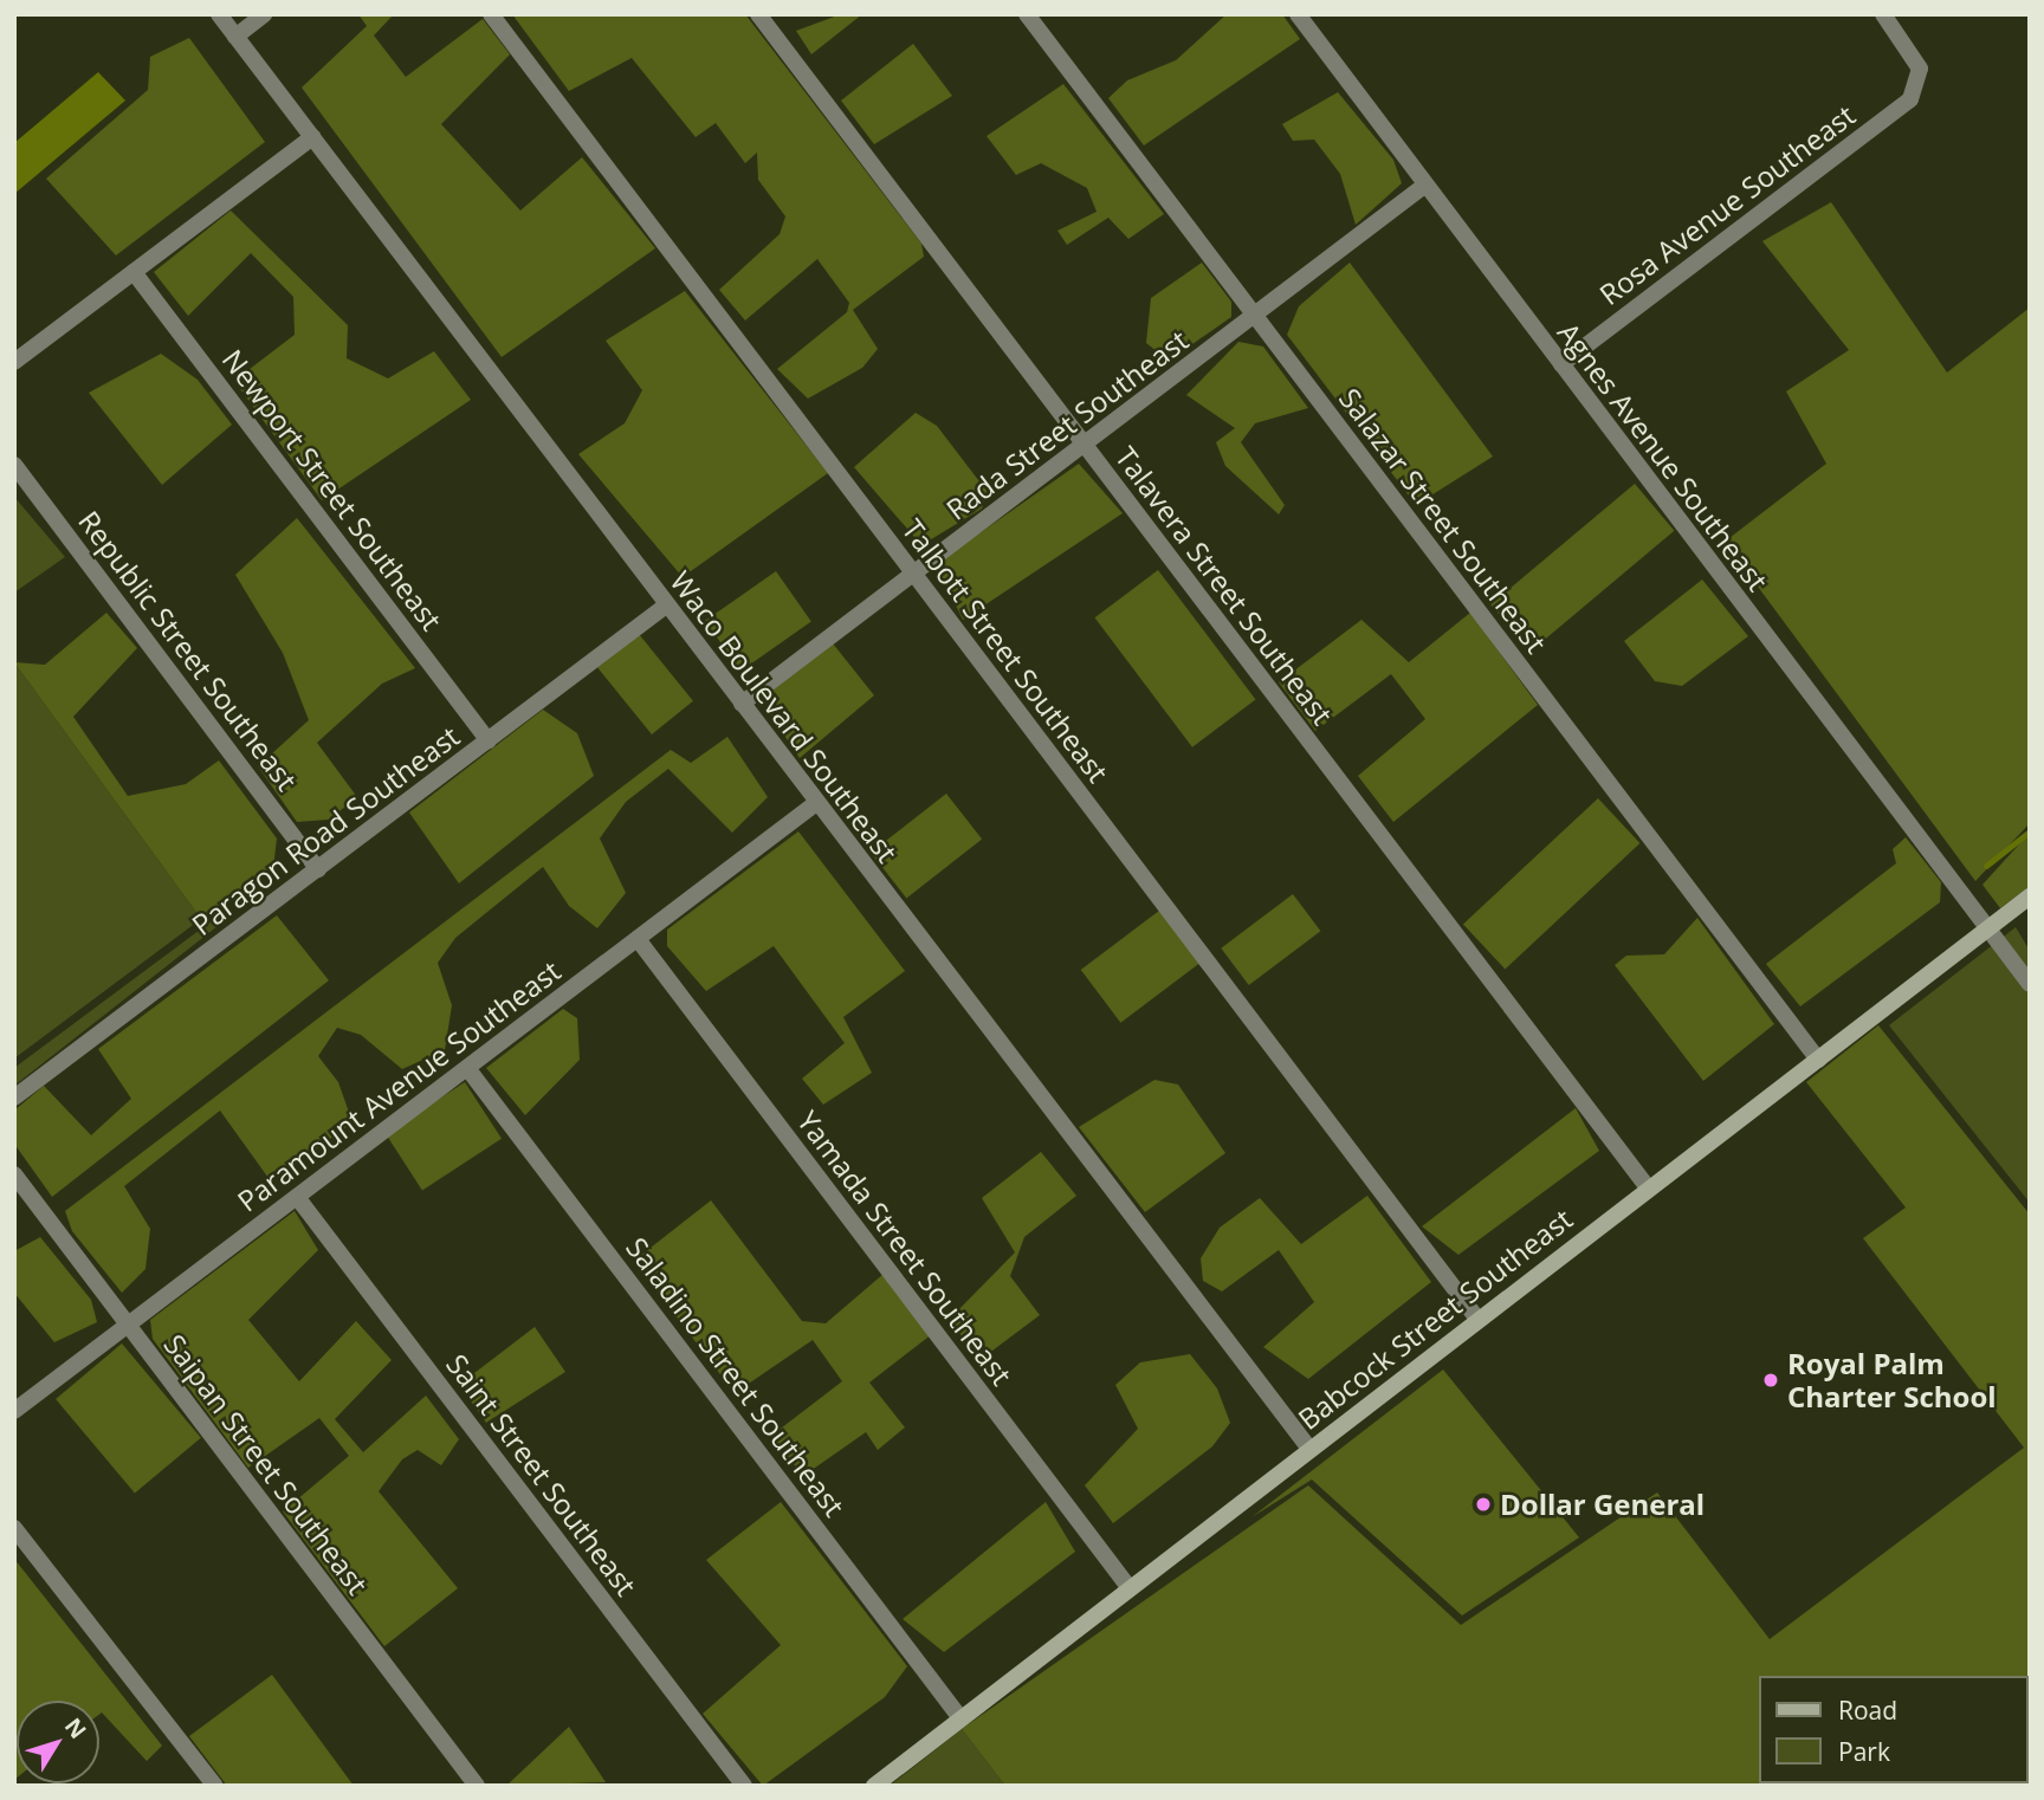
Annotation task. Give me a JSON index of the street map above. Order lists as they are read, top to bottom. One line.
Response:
{"streets":{"main road":["Babcock Street Southeast"],"street":["Rosa Avenue Southeast","Rada Street Southeast","Agnes Avenue Southeast","Newport Street Southeast","Salazar Street Southeast","Talavera Street Southeast","Republic Street Southeast","Talbott Street Southeast","Waco Boulevard Southeast","Paragon Road Southeast","Paramount Avenue Southeast","Yamada Street Southeast","Saladino Street Southeast","Saipan Street Southeast","Saint Street Southeast"]},"crossings":[["Rosa Avenue Southeast","Agnes Avenue Southeast"],["Rada Street Southeast","Agnes Avenue Southeast"],["Rada Street Southeast","Salazar Street Southeast"],["Rada Street Southeast","Talavera Street Southeast"],["Rada Street Southeast","Talbott Street Southeast"],["Rada Street Southeast","Waco Boulevard Southeast"],["Agnes Avenue Southeast","Babcock Street Southeast"],["Newport Street Southeast","Paragon Road Southeast"],["Salazar Street Southeast","Babcock Street Southeast"],["Talavera Street Southeast","Babcock Street Southeast"],["Republic Street Southeast","Paragon Road Southeast"],["Talbott Street Southeast","Babcock Street Southeast"],["Waco Boulevard Southeast","Paragon Road Southeast"],["Waco Boulevard Southeast","Paramount Avenue Southeast"],["Waco Boulevard Southeast","Babcock Street Southeast"],["Paramount Avenue Southeast","Yamada Street Southeast"],["Paramount Avenue Southeast","Saladino Street Southeast"],["Paramount Avenue Southeast","Saipan Street Southeast"],["Paramount Avenue Southeast","Saint Street Southeast"],["Yamada Street Southeast","Babcock Street Southeast"],["Babcock Street Southeast","Saladino Street Southeast"]],"places":["Royal Palm Charter School","Dollar General"],"legend":["Road","Park"],"north":"top right"}
